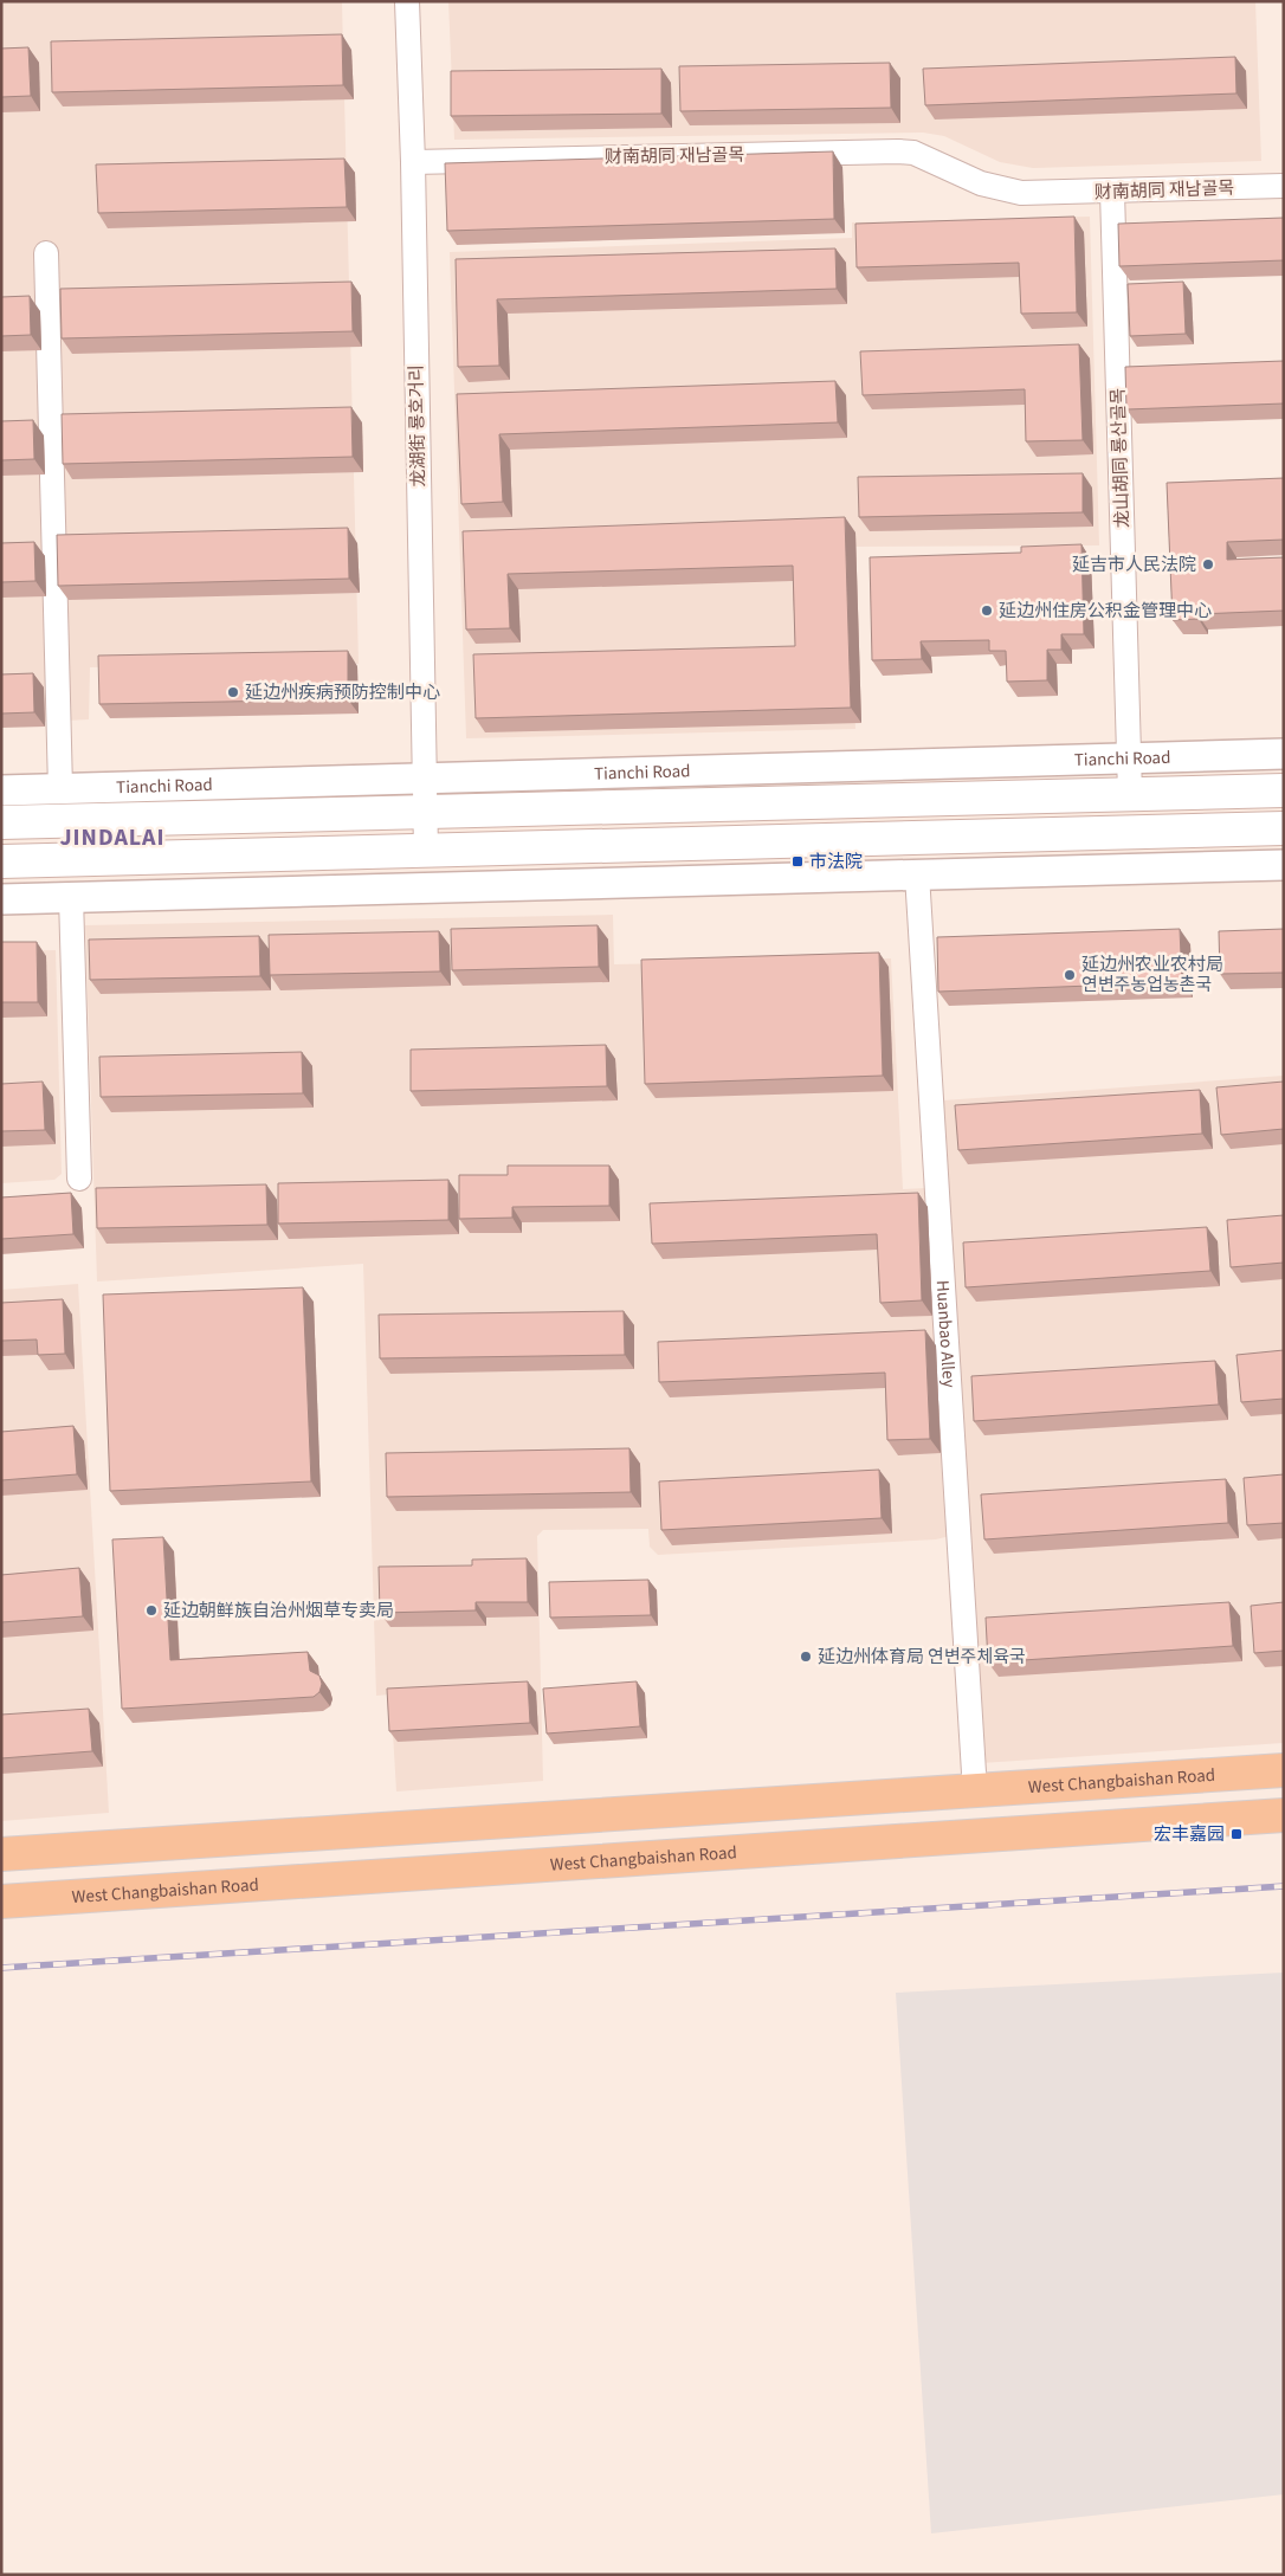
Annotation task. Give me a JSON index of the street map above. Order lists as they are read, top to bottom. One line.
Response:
{"streets":{"main road":["Tianchi Road","West Changbaishan Road"],"street":["财南胡同 재남골목","龙湖街 룡호거리","龙山胡同 룡산골목","Huanbao Alley"]},"crossings":[["财南胡同 재남골목","龙湖街 룡호거리"],["财南胡同 재남골목","龙山胡同 룡산골목"],["龙湖街 룡호거리","Tianchi Road"],["龙山胡同 룡산골목","Tianchi Road"],["Huanbao Alley","West Changbaishan Road"]],"districts":["JINDALAI"],"places":{"other":["延吉市人民法院","延边州住房公积金管理中心","延边州疾病预防控制中心","延边州农业农村局 연변주농업농촌국","延边朝鲜族自治州烟草专卖局","延边州体育局 연변주체육국"],"transit":["市法院","宏丰嘉园"]}}
